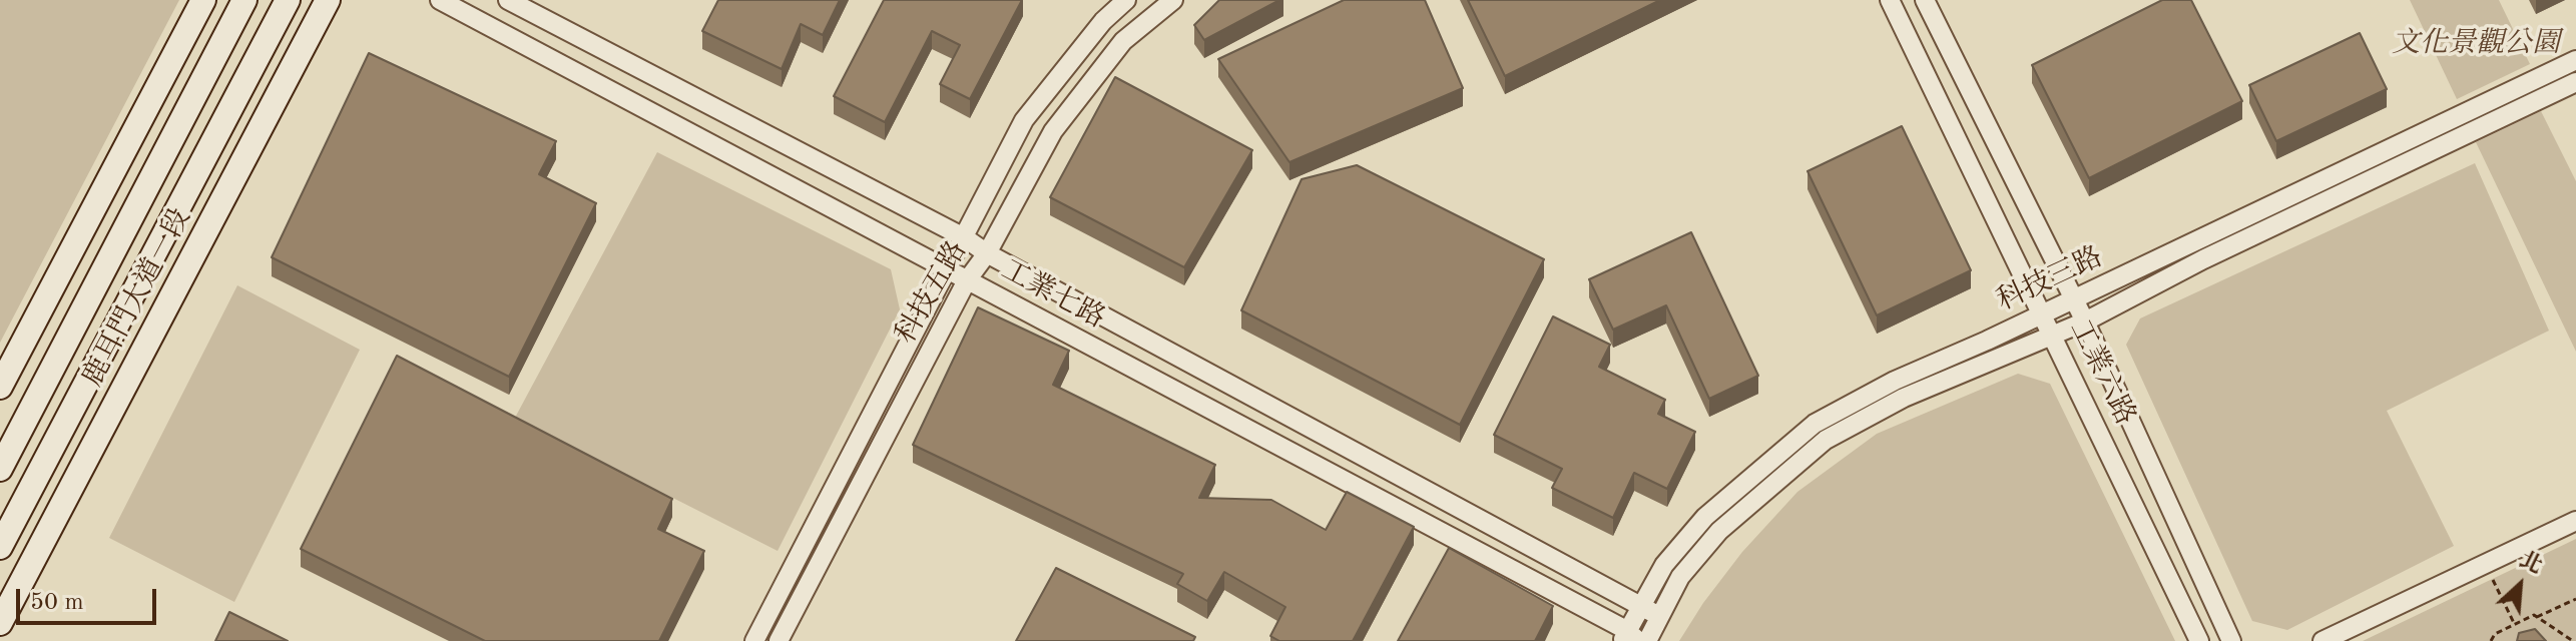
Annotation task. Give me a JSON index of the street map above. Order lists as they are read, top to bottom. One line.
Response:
{"streets":{"street":["科技三路","科技五路","工業七路","鹿耳門大道一段","工業六路"]},"crossings":[["科技三路","工業七路"],["科技三路","工業六路"],["科技五路","工業七路"]],"parks":["文化景觀公園"],"scale_bar":"50 m","north":"top right"}
